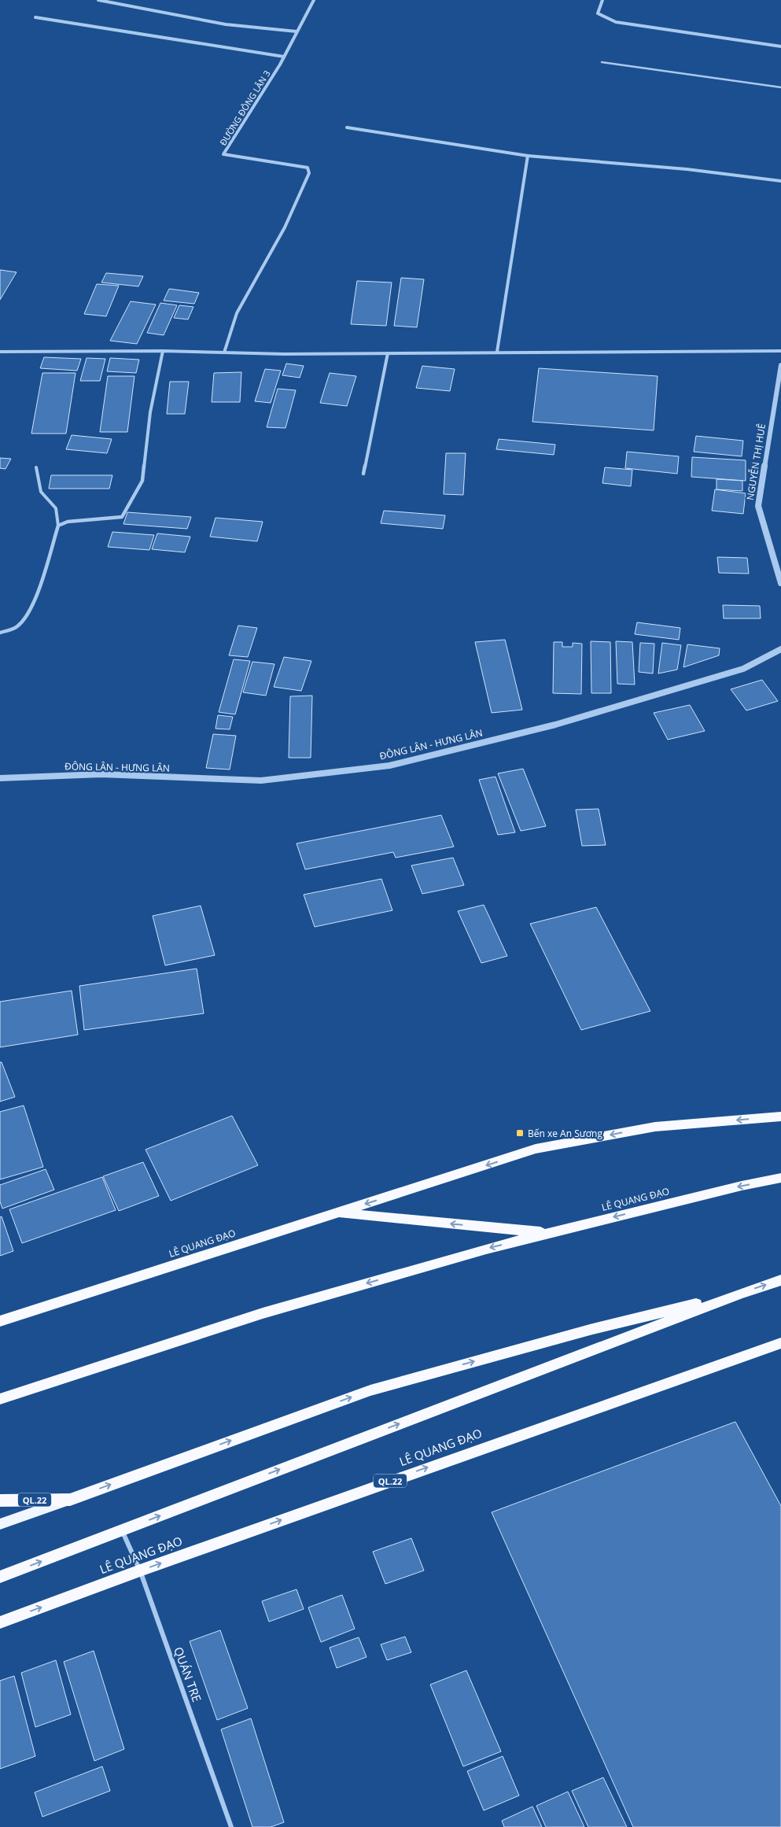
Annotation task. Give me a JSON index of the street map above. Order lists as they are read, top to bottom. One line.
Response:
{"streets":{"highway":["LÊ QUANG ĐẠO","QL.22"],"street":["ĐƯỜNG ĐÔNG LÂN 3","NGUYỄN THỊ HUÊ","ĐÔNG LÂN - HƯNG LÂN","QUÁN TRE"]},"crossings":[["LÊ QUANG ĐẠO","QUÁN TRE"],["QL.22","QUÁN TRE"]],"places":{"transit":["Bến xe An Sương"]}}
